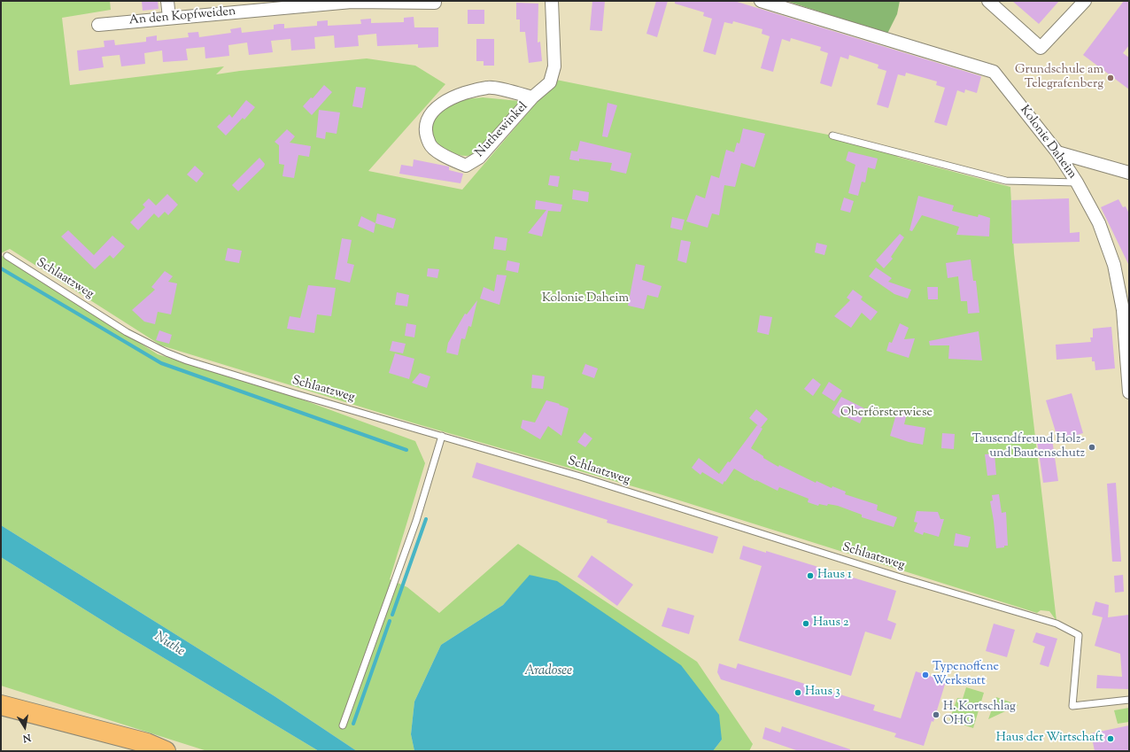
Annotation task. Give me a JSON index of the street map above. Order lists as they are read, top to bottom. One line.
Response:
{"streets":{"street":["An den Kopfweiden","Nuthewinkel","Kolonie Daheim"],"lane":["Schlaatzweg"]},"water":["Nuthe","Aradosee"],"parks":["Kolonie Daheim","Oberförsterwiese"],"places":["Grundschule am Telegrafenberg","Tausendfreund Holz- und Bautenschutz","Haus 1","Haus 2","Typenoffene Werkstatt","Haus 3","H. Kortschlag OHG","Haus der Wirtschaft"],"north":"bottom"}
